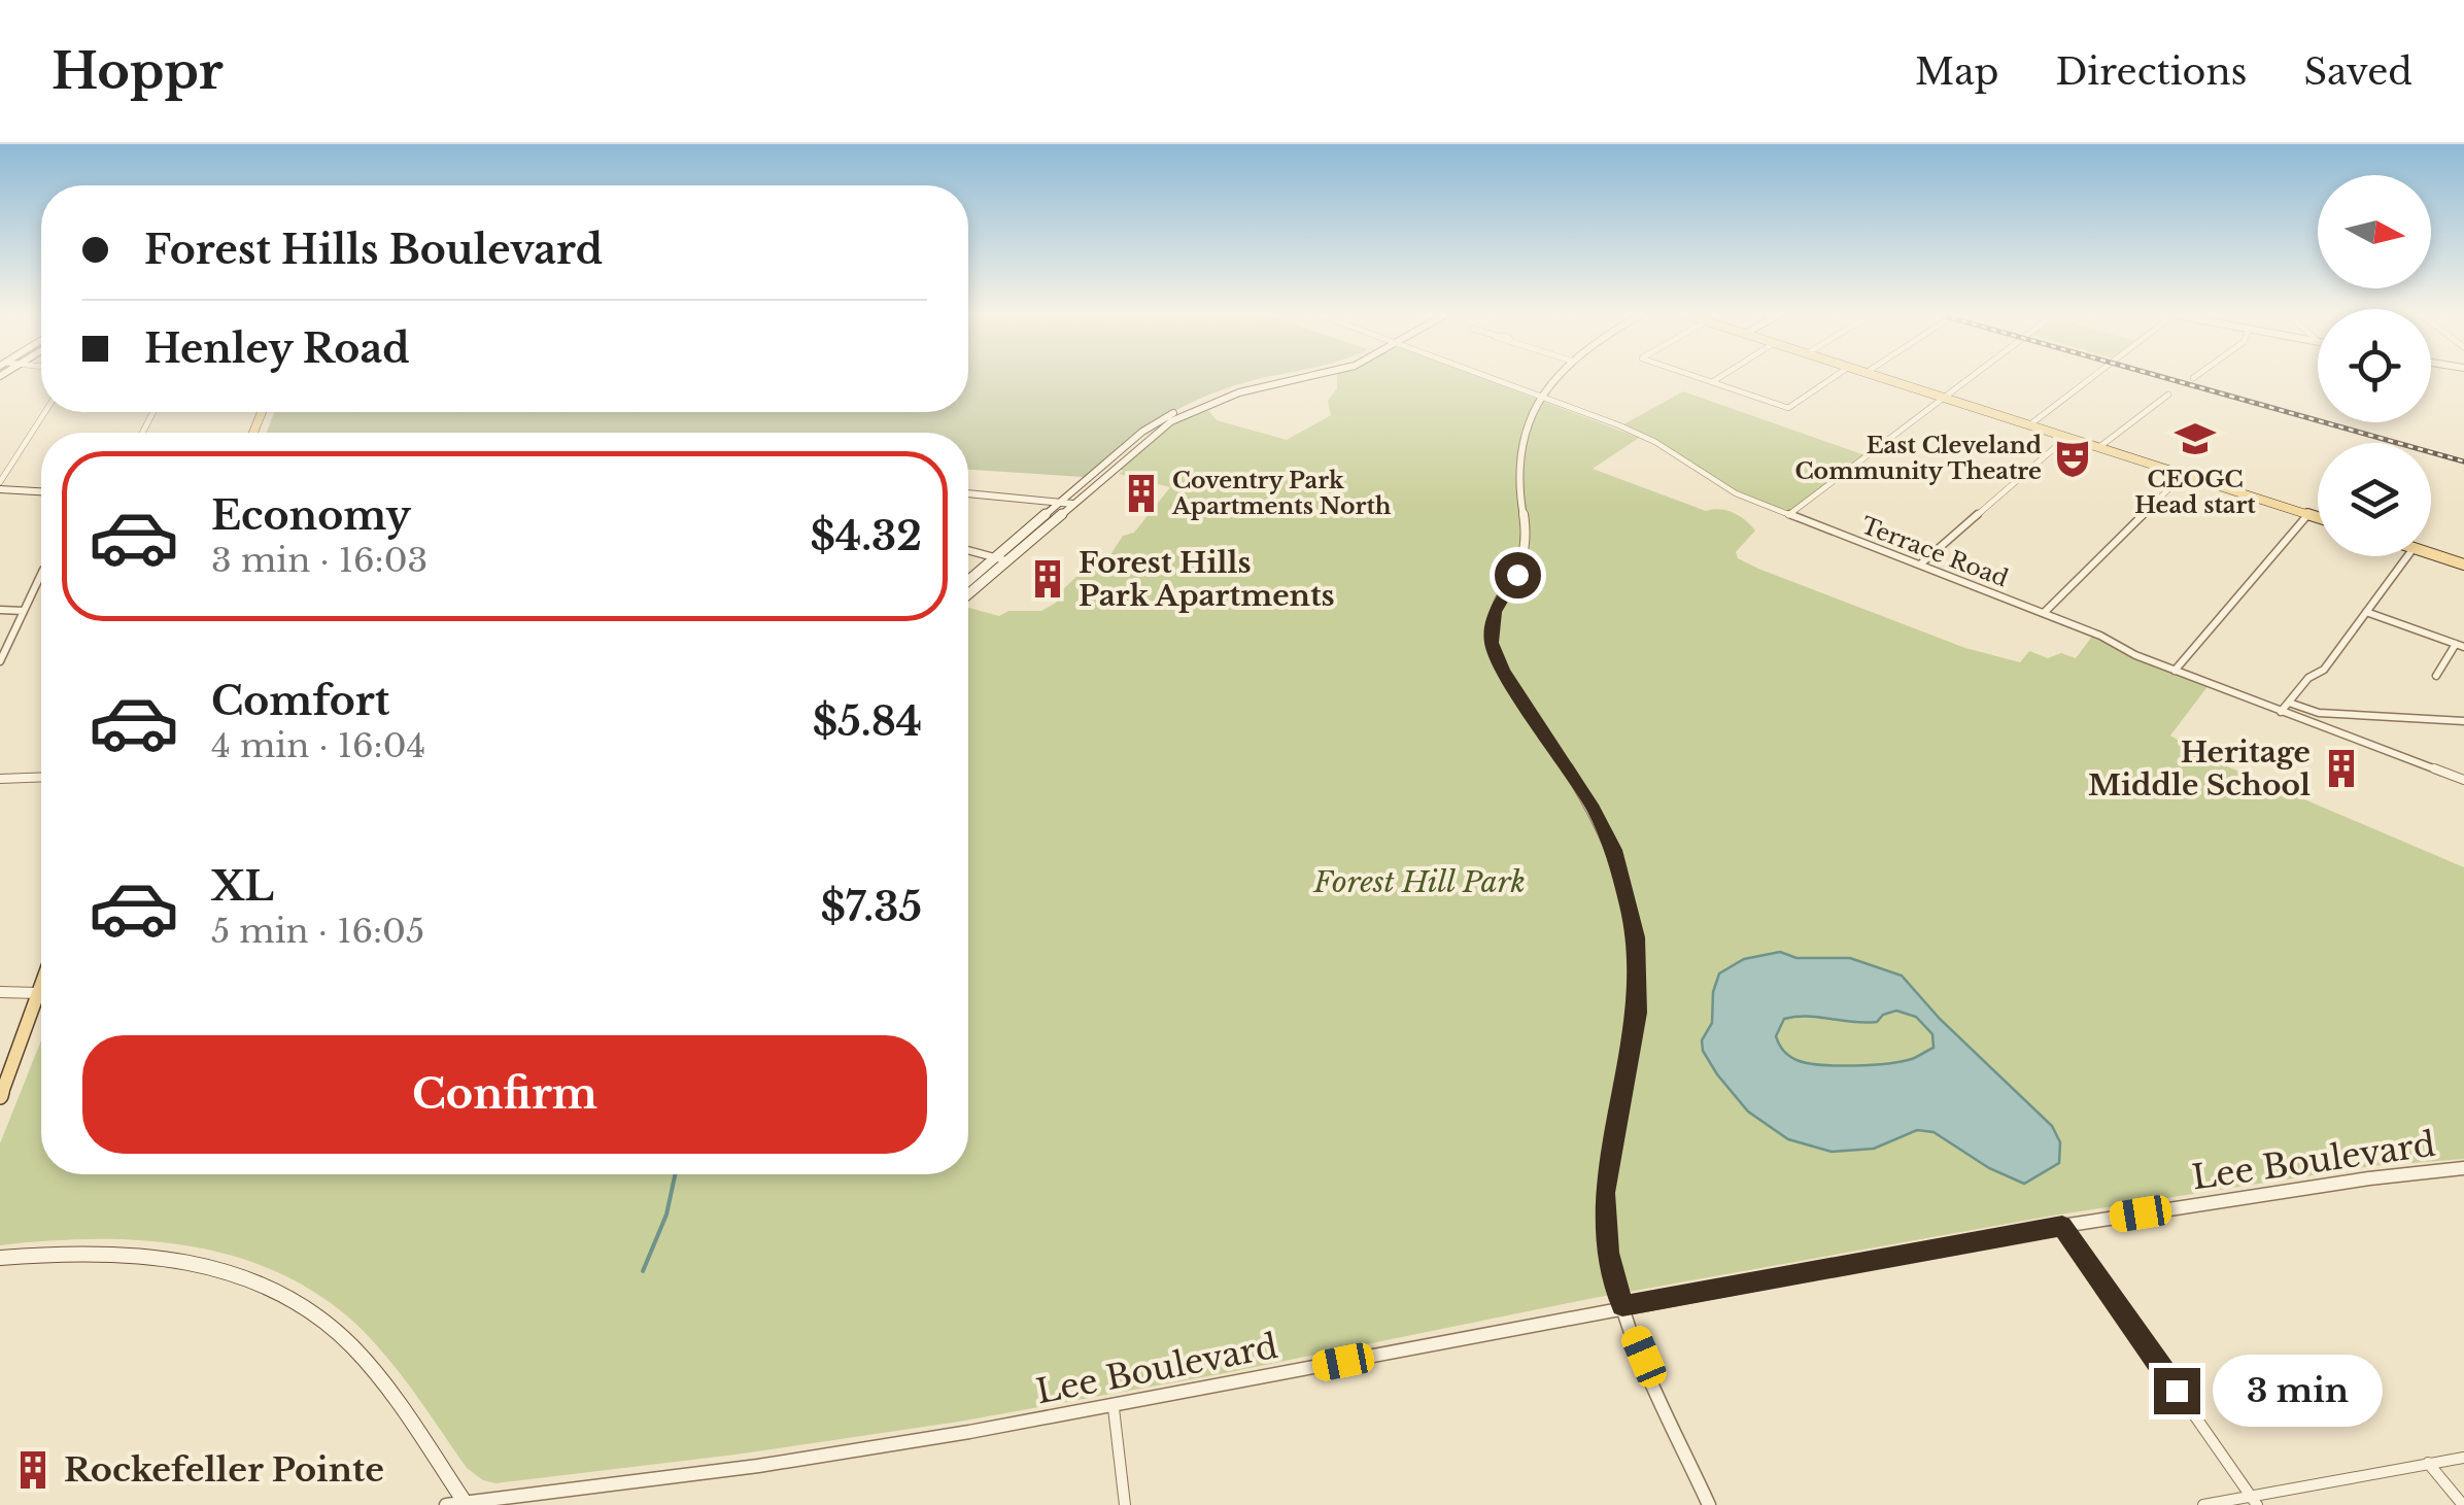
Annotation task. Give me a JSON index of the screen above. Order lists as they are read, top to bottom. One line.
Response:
{"streets":{"street":["Terrace Road","Lee Boulevard"]},"parks":["Forest Hill Park"],"places":{"school or university":["CEOGC Head start"],"theatre":["East Cleveland Community Theatre"],"building":["Coventry Park Apartments North","Forest Hills Park Apartments","Heritage Middle School","Rockefeller Pointe"]},"north":"right","page":{"header":"Hoppr","nav":["Map","Directions","Saved"],"banner":["Forest Hills Boulevard","Henley Road"],"list":[{"name":"Economy","note":"3 min · 16:03","value":"$4.32"},{"name":"Comfort","note":"4 min · 16:04","value":"$5.84"},{"name":"XL","note":"5 min · 16:05","value":"$7.35"}],"buttons":"Confirm","bubble":"3 min"}}
